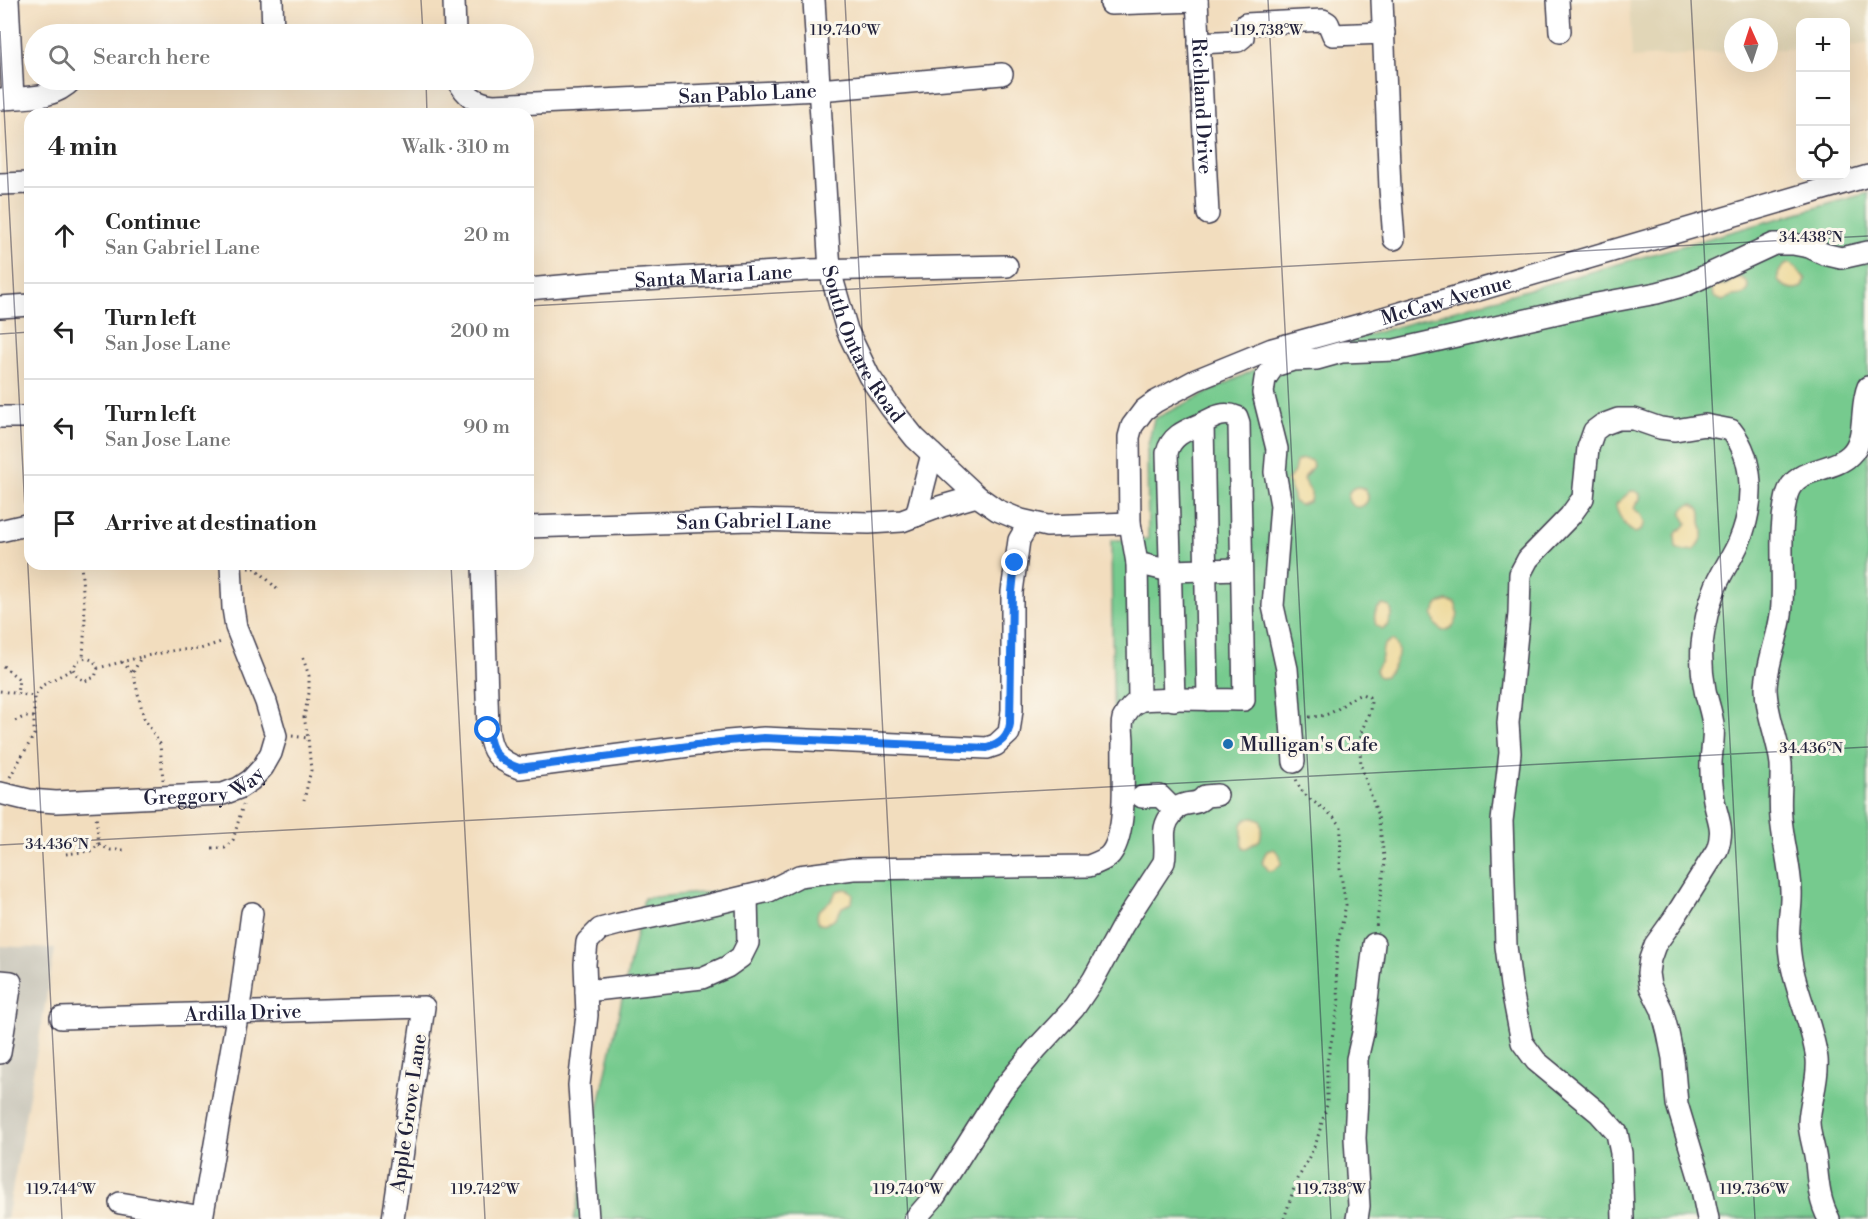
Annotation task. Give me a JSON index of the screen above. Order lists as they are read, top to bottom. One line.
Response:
{"streets":{"street":["San Pablo Lane","Richland Drive","Santa Maria Lane","McCaw Avenue","South Ontare Road","San Gabriel Lane","Greggory Way","Ardilla Drive","Apple Grove Lane"]},"crossings":[["San Pablo Lane","South Ontare Road"],["Santa Maria Lane","South Ontare Road"],["McCaw Avenue","South Ontare Road"],["South Ontare Road","San Gabriel Lane"],["Ardilla Drive","Apple Grove Lane"]],"places":["Mulligan's Cafe"],"north":"top","page":{"map_buttons":["+","−"],"search":"Search here","heading":["4 min","Walk · 310 m"],"list":[["Continue","San Gabriel Lane","20 m"],["Turn left","San Jose Lane","200 m"],["Turn left","San Jose Lane","90 m"],"Arrive at destination"]},"coordinates":["119.740°W","119.738°W","34.438°N","34.436°N","119.744°W","119.742°W","119.736°W"]}
